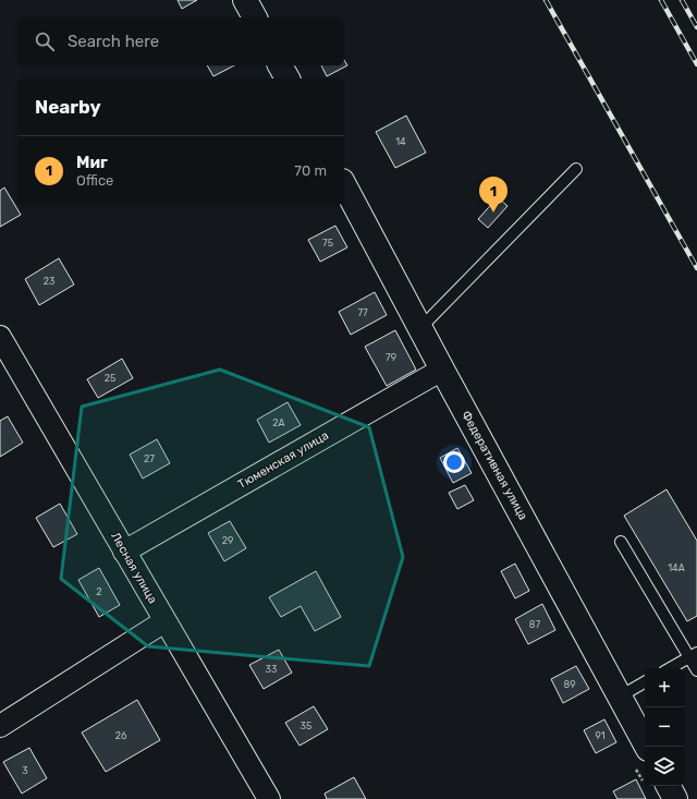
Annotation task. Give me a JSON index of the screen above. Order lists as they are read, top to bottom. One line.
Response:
{"streets":{"street":["Тюменская улица","Федеративная улица","Лесная улица"]},"crossings":[["Тюменская улица","Федеративная улица"],["Тюменская улица","Лесная улица"]],"house_numbers":["14","75","23","77","79","25","2А","27","29","14А","2","87","33","89","35","26","91","3"],"page":{"search":"Search here","heading":"Nearby","list":[{"mark":"1","name":"Миг","note":"Office","value":"70 m"}],"pins":"1","map_buttons":["+","−"]}}
